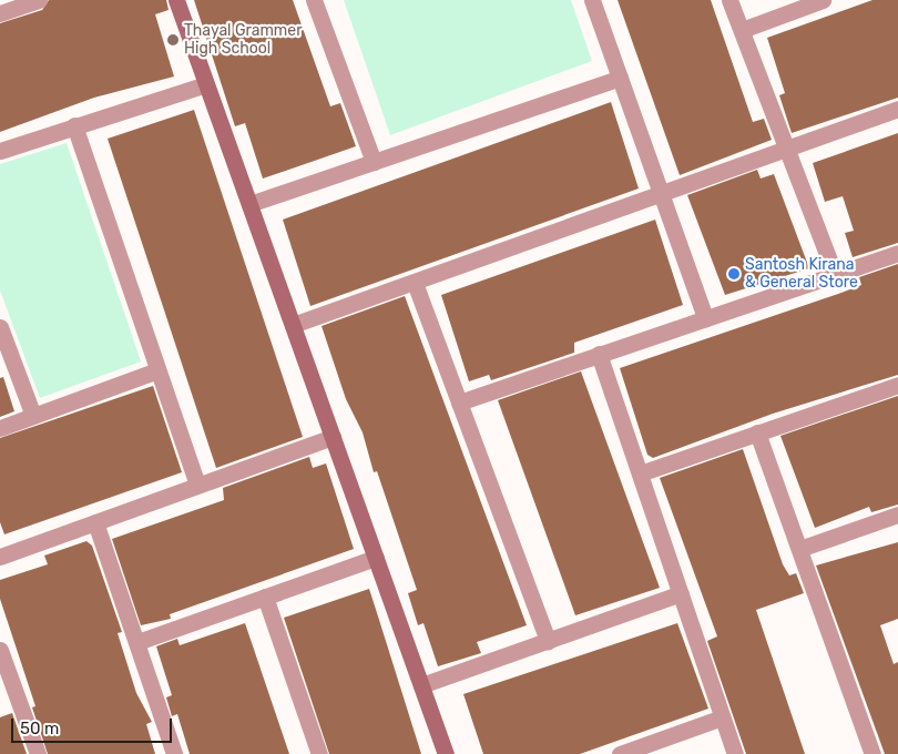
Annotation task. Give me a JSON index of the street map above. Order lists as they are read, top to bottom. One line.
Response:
{"places":["Thayal Grammer High School","Santosh Kirana & General Store"],"scale_bar":"50 m"}
